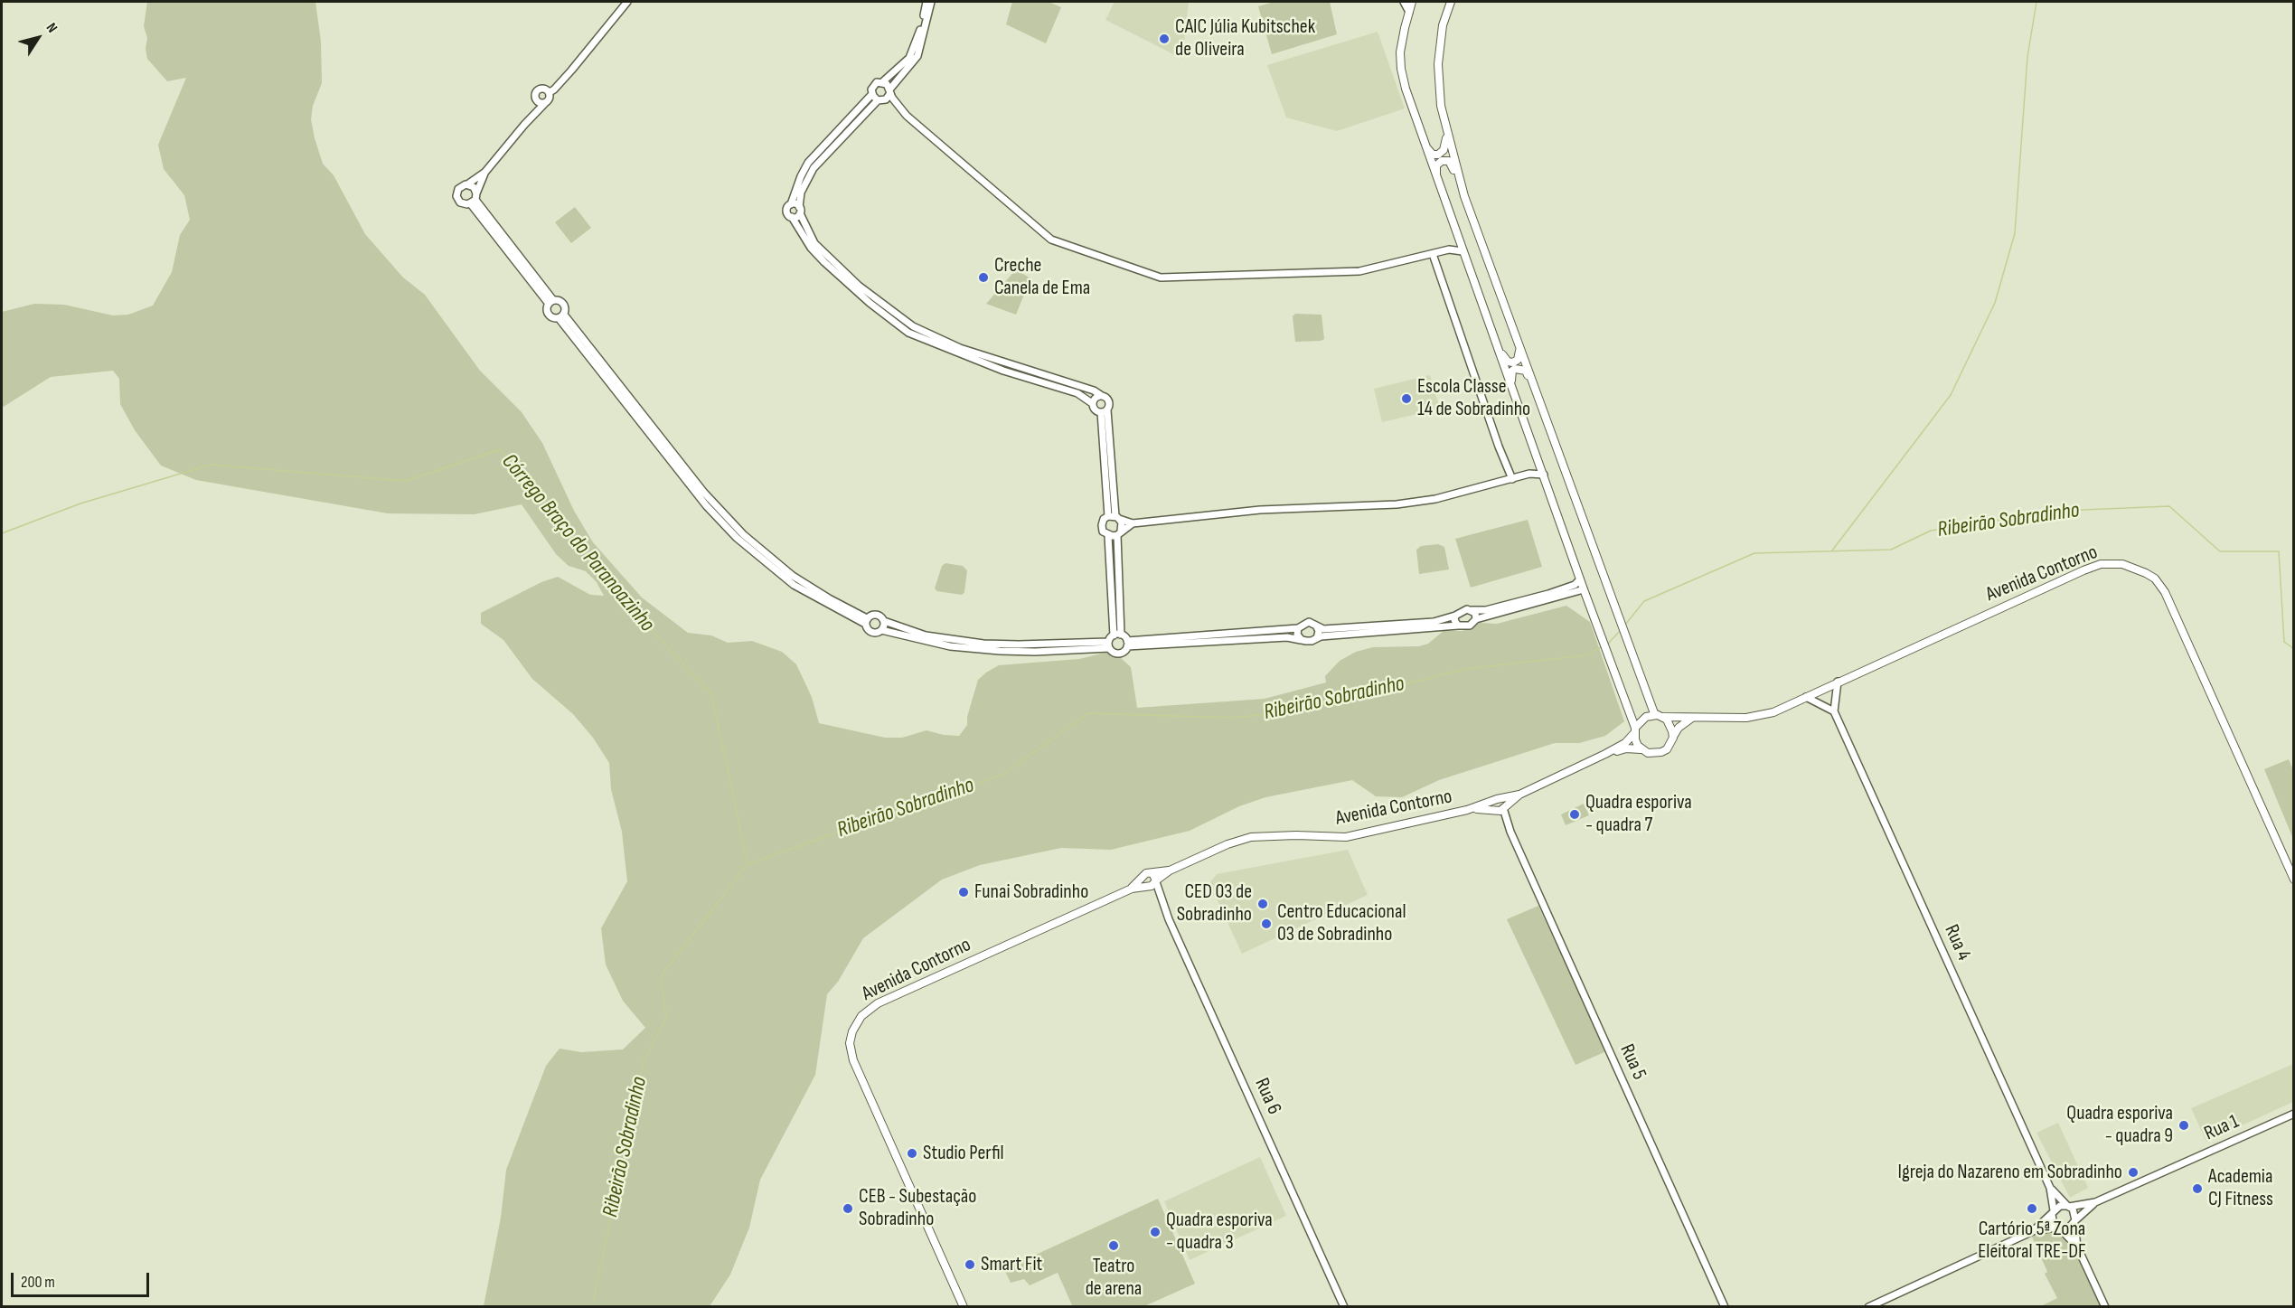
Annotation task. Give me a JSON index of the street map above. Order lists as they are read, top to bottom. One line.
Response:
{"streets":{"main road":["Avenida Contorno"],"street":["Rua 4","Rua 5","Rua 6","Rua 1"]},"crossings":[["Avenida Contorno","Rua 5"],["Avenida Contorno","Rua 6"]],"water":["Ribeirão Sobradinho","Córrego Braço do Paranoazinho"],"places":["CAIC Júlia Kubitschek de Oliveira","Creche Canela de Ema","Escola Classe 14 de Sobradinho","Quadra esporiva - quadra 7","Funai Sobradinho","CED 03 de Sobradinho","Centro Educacional 03 de Sobradinho","Quadra esporiva - quadra 9","Studio Perfil","Igreja do Nazareno em Sobradinho","Academia CJ Fitness","CEB - Subestação Sobradinho","Cartório 5ª Zona Eleitoral TRE-DF","Quadra esporiva - quadra 3","Teatro de arena","Smart Fit"],"scale_bar":"200 m","north":"top right"}
